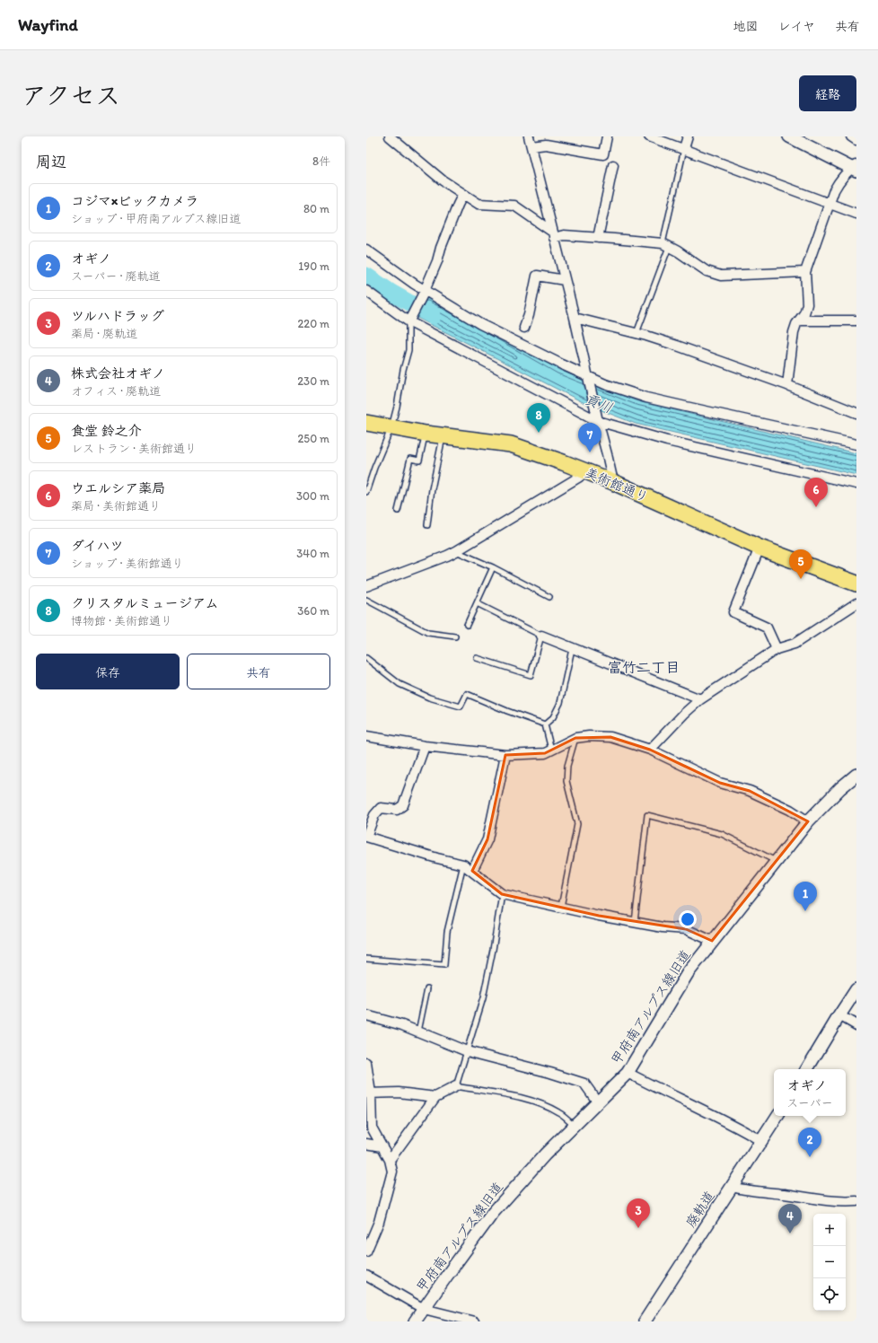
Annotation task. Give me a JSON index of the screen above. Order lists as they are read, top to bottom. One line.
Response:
{"streets":{"highway":["美術館通り"],"street":["甲府南アルプス線旧道","廃軌道"]},"districts":["富竹二丁目"],"water":["貢川"],"page":{"header":"Wayfind","nav":["地図","レイヤ","共有"],"title":"アクセス","buttons":["経路",["保存","共有"]],"heading":["周辺","8件"],"list":[{"mark":"1","name":"コジマ×ビックカメラ","note":"ショップ · 甲府南アルプス線旧道","value":"80 m"},{"mark":"2","name":"オギノ","note":"スーパー · 廃軌道","value":"190 m"},{"mark":"3","name":"ツルハドラッグ","note":"薬局 · 廃軌道","value":"220 m"},{"mark":"4","name":"株式会社オギノ","note":"オフィス · 廃軌道","value":"230 m"},{"mark":"5","name":"食堂 鈴之介","note":"レストラン · 美術館通り","value":"250 m"},{"mark":"6","name":"ウエルシア薬局","note":"薬局 · 美術館通り","value":"300 m"},{"mark":"7","name":"ダイハツ","note":"ショップ · 美術館通り","value":"340 m"},{"mark":"8","name":"クリスタルミュージアム","note":"博物館 · 美術館通り","value":"360 m"}],"pins":["8","7","6","5","1","2","3","4"],"popup":["オギノ","スーパー"],"map_buttons":["+","−"]}}
